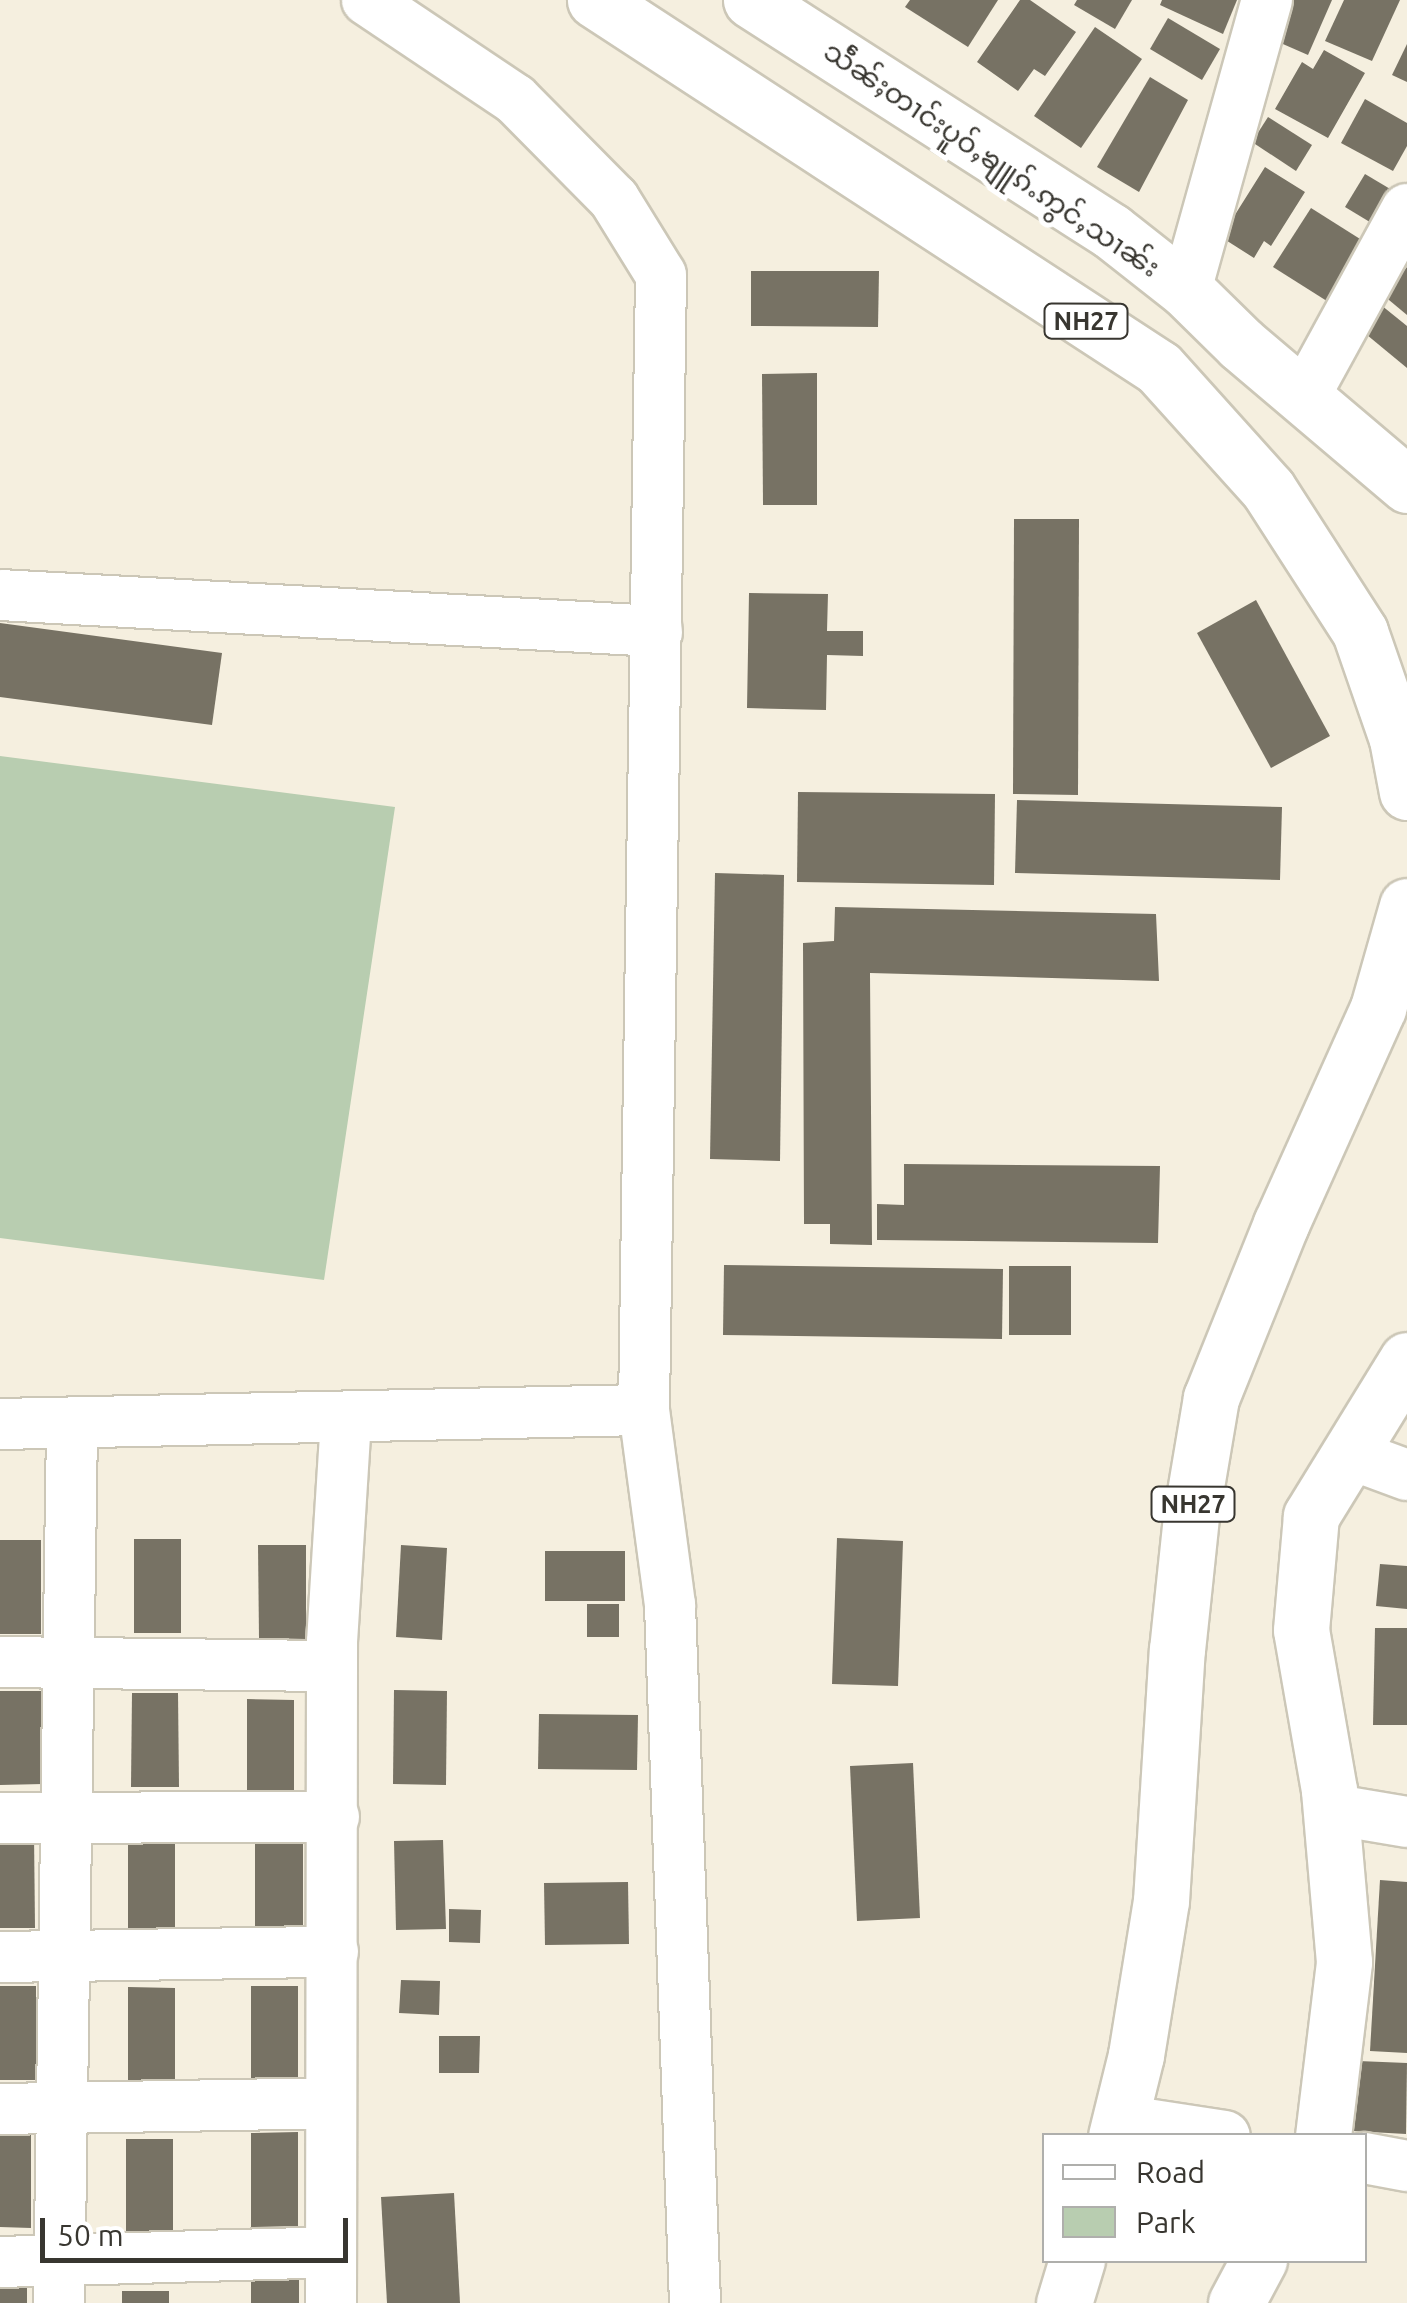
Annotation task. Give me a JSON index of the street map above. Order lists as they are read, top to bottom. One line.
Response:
{"streets":{"highway":["သဵႅၼ်ႈတၢင်းပူဝ်ႇၶျူၵ်ႉဢွင်ႇသၢၼ်း","NH27"]},"legend":["Road","Park"],"scale_bar":"50 m"}
